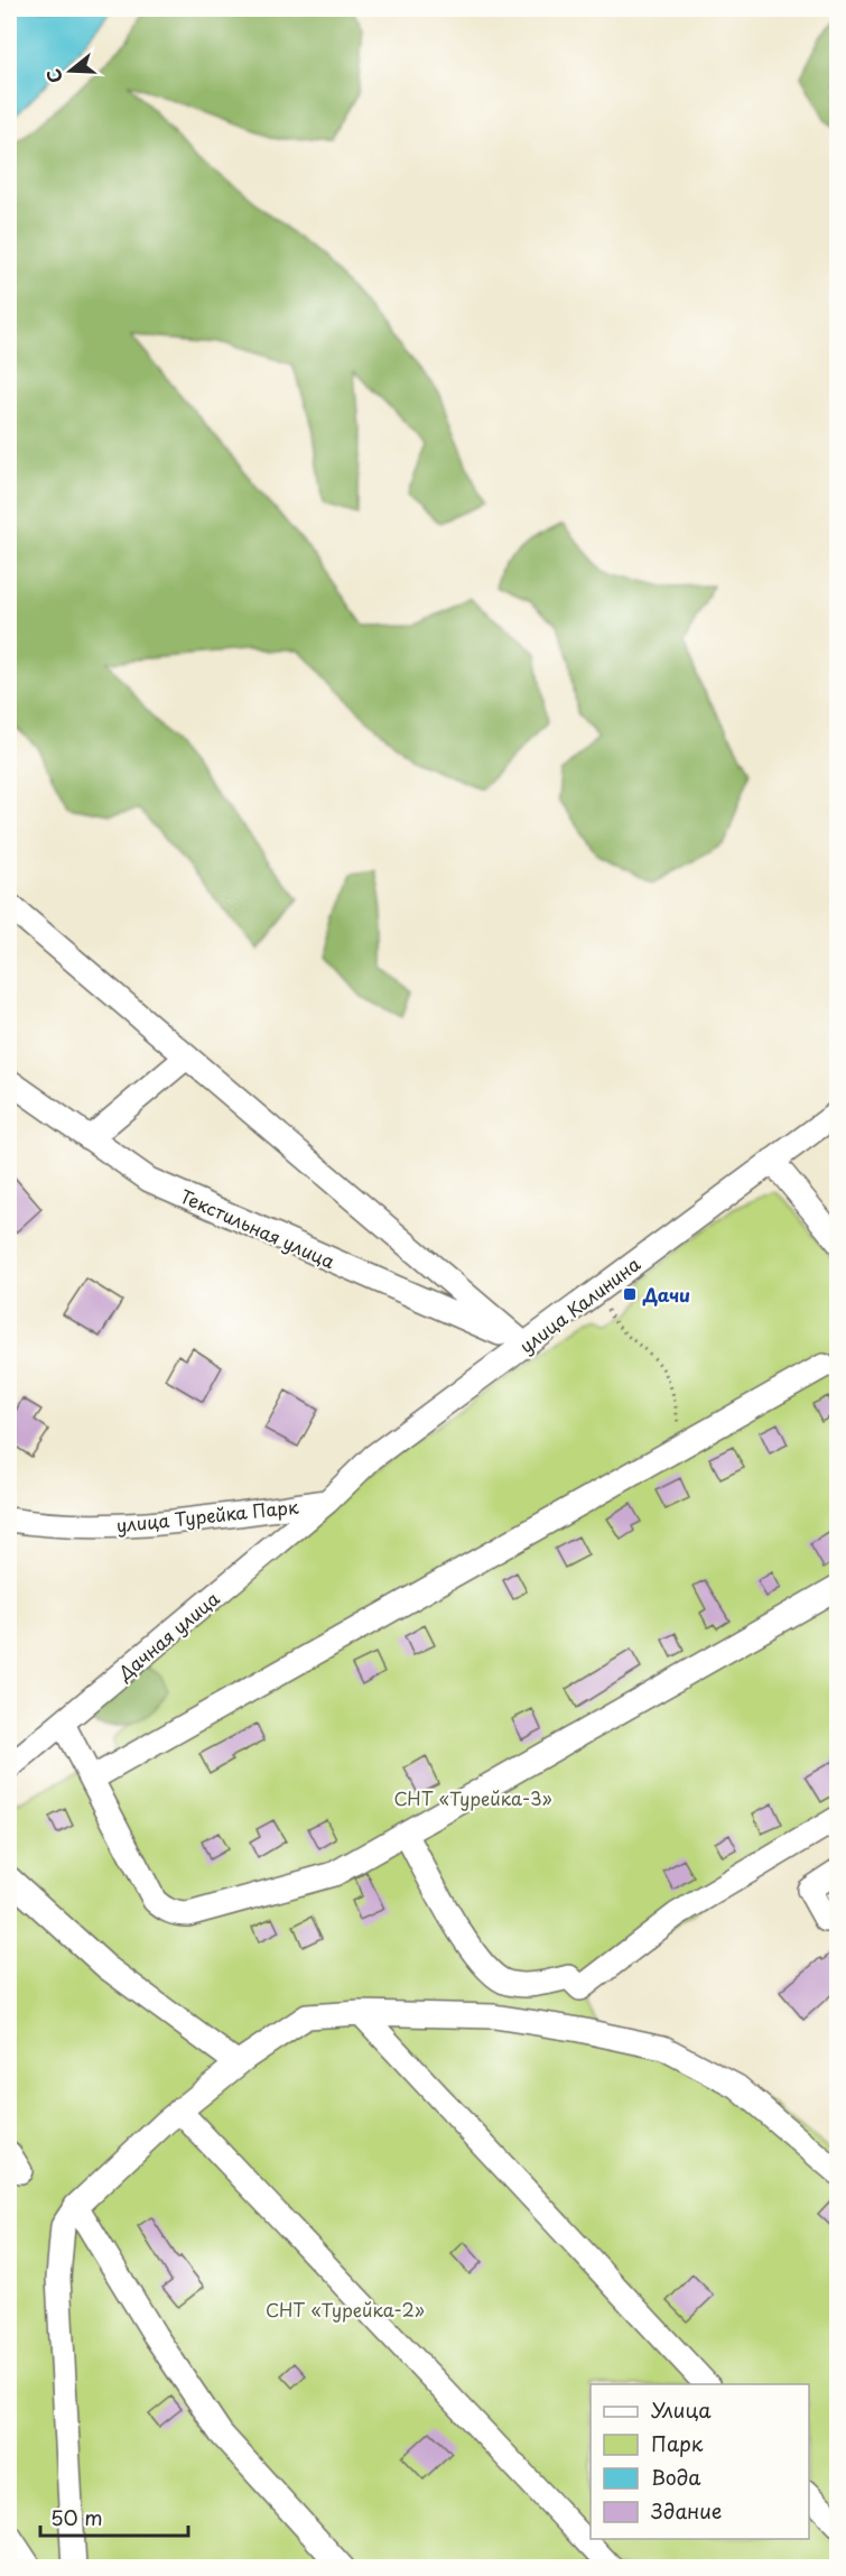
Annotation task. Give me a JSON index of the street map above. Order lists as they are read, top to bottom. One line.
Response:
{"streets":{"street":["Текстильная улица","улица Калинина","улица Турейка Парк","Дачная улица"]},"crossings":[["Текстильная улица","улица Калинина"],["улица Калинина","улица Турейка Парк"],["улица Калинина","Дачная улица"],["улица Турейка Парк","Дачная улица"]],"parks":["СНТ «Турейка-3»","СНТ «Турейка-2»"],"places":{"transit":["Дачи"]},"legend":["Улица","Парк","Вода","Здание"],"scale_bar":"50 m","north":"left"}
